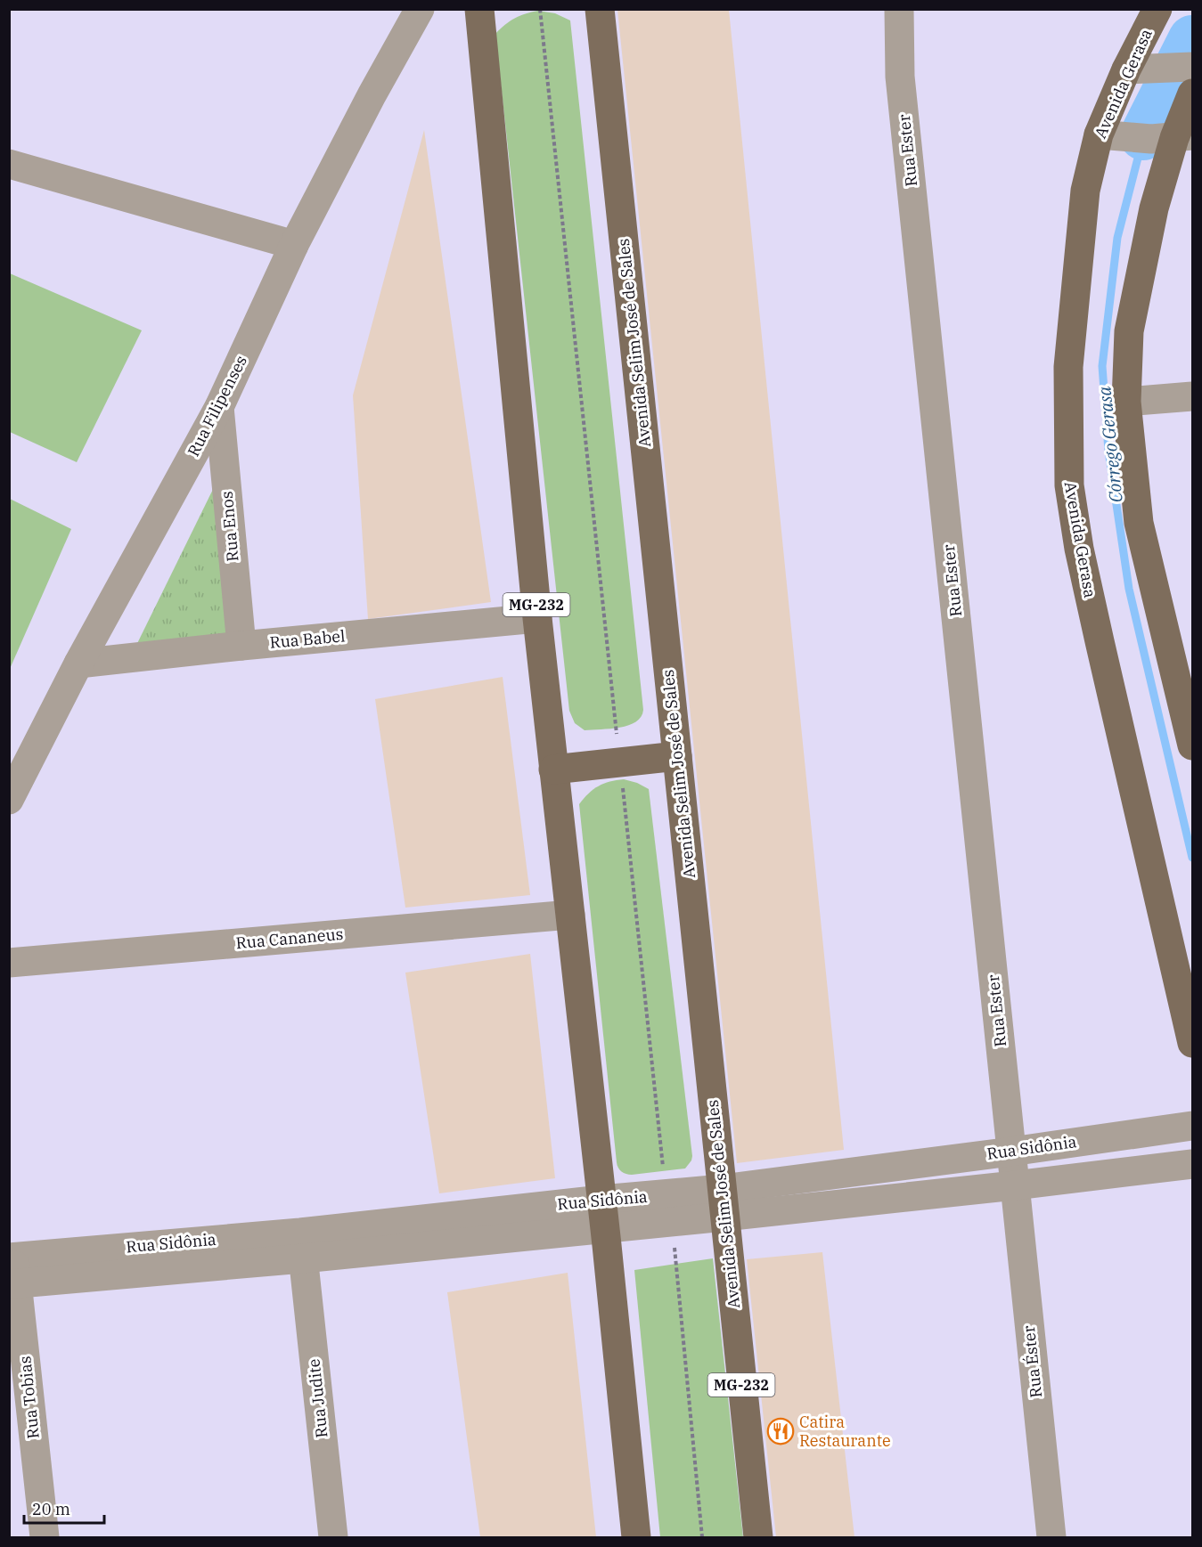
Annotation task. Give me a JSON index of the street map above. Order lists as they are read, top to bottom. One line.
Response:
{"streets":{"main road":["Avenida Gerasa","Avenida Selim José de Sales","MG-232"],"street":["Rua Ester","Rua Filipenses","Rua Enos","Rua Babel","Rua Cananeus","Rua Sidônia","Rua Éster","Rua Tobias","Rua Judite"]},"crossings":[["Rua Ester","Rua Sidônia"],["Rua Ester","Rua Éster"],["Avenida Selim José de Sales","Rua Sidônia"],["Rua Filipenses","Rua Enos"],["Rua Filipenses","Rua Babel"],["Rua Enos","Rua Babel"],["MG-232","Rua Babel"],["MG-232","Rua Cananeus"],["MG-232","Rua Sidônia"],["Rua Sidônia","Rua Éster"],["Rua Sidônia","Rua Tobias"],["Rua Sidônia","Rua Judite"]],"water":["Córrego Gerasa"],"places":{"restaurant":["Catira Restaurante"]},"scale_bar":"20 m"}
